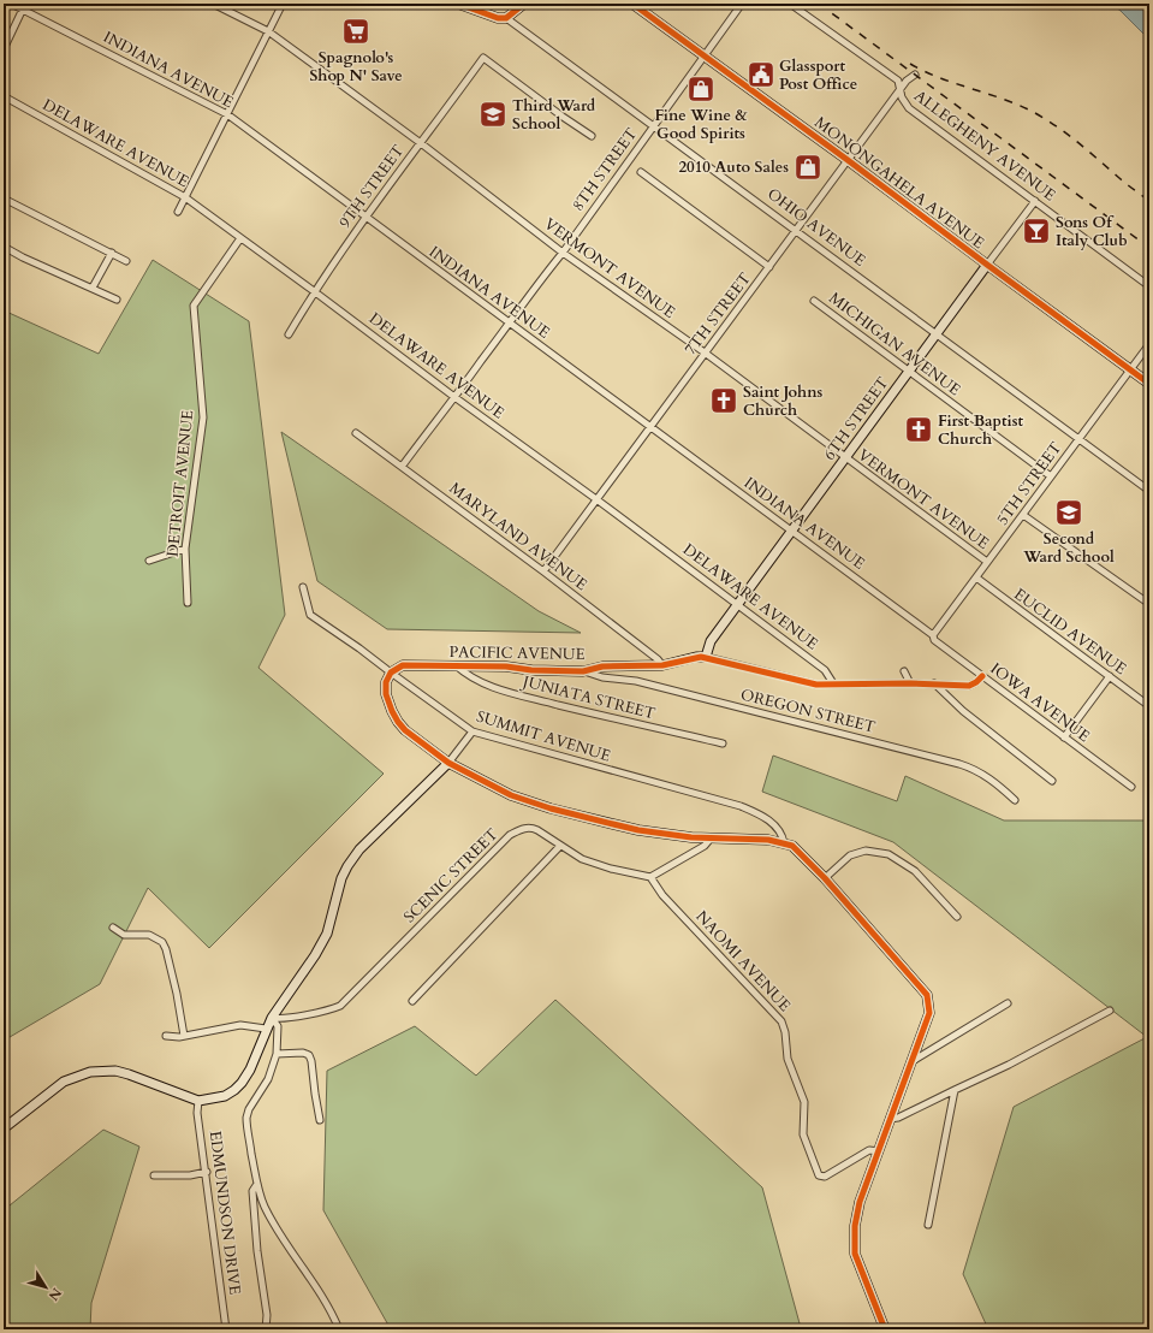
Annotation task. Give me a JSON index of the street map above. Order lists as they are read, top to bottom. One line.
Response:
{"streets":{"street":["INDIANA AVENUE","DELAWARE AVENUE","ALLEGHENY AVENUE","8TH STREET","MONONGAHELA AVENUE","9TH STREET","OHIO AVENUE","VERMONT AVENUE","7TH STREET","MICHIGAN AVENUE","6TH STREET","DETROIT AVENUE","5TH STREET","MARYLAND AVENUE","EUCLID AVENUE","PACIFIC AVENUE","JUNIATA STREET","IOWA AVENUE","OREGON STREET","SUMMIT AVENUE","SCENIC STREET","NAOMI AVENUE","EDMUNDSON DRIVE"]},"crossings":[["INDIANA AVENUE","8TH STREET"],["INDIANA AVENUE","9TH STREET"],["INDIANA AVENUE","7TH STREET"],["INDIANA AVENUE","6TH STREET"],["INDIANA AVENUE","5TH STREET"],["INDIANA AVENUE","IOWA AVENUE"],["DELAWARE AVENUE","8TH STREET"],["DELAWARE AVENUE","9TH STREET"],["DELAWARE AVENUE","7TH STREET"],["DELAWARE AVENUE","6TH STREET"],["DELAWARE AVENUE","DETROIT AVENUE"],["DELAWARE AVENUE","PACIFIC AVENUE"],["ALLEGHENY AVENUE","7TH STREET"],["ALLEGHENY AVENUE","6TH STREET"],["8TH STREET","MONONGAHELA AVENUE"],["8TH STREET","OHIO AVENUE"],["8TH STREET","VERMONT AVENUE"],["8TH STREET","MARYLAND AVENUE"],["MONONGAHELA AVENUE","7TH STREET"],["MONONGAHELA AVENUE","6TH STREET"],["MONONGAHELA AVENUE","5TH STREET"],["9TH STREET","VERMONT AVENUE"],["OHIO AVENUE","7TH STREET"],["OHIO AVENUE","6TH STREET"],["OHIO AVENUE","5TH STREET"],["VERMONT AVENUE","7TH STREET"],["VERMONT AVENUE","6TH STREET"],["VERMONT AVENUE","5TH STREET"],["7TH STREET","MARYLAND AVENUE"],["MICHIGAN AVENUE","6TH STREET"],["MICHIGAN AVENUE","5TH STREET"],["6TH STREET","PACIFIC AVENUE"],["5TH STREET","EUCLID AVENUE"],["5TH STREET","IOWA AVENUE"],["MARYLAND AVENUE","PACIFIC AVENUE"],["PACIFIC AVENUE","JUNIATA STREET"],["PACIFIC AVENUE","IOWA AVENUE"],["PACIFIC AVENUE","OREGON STREET"],["PACIFIC AVENUE","SUMMIT AVENUE"],["SCENIC STREET","NAOMI AVENUE"]],"places":{"supermarket":["Spagnolo's Shop N' Save"],"public building":["Glassport Post Office"],"shop":["Fine Wine & Good Spirits","2010 Auto Sales"],"school or university":["Third Ward School","Second Ward School"],"bar":["Sons Of Italy Club"],"church":["Saint Johns Church","First Baptist Church"]},"north":"bottom right"}
